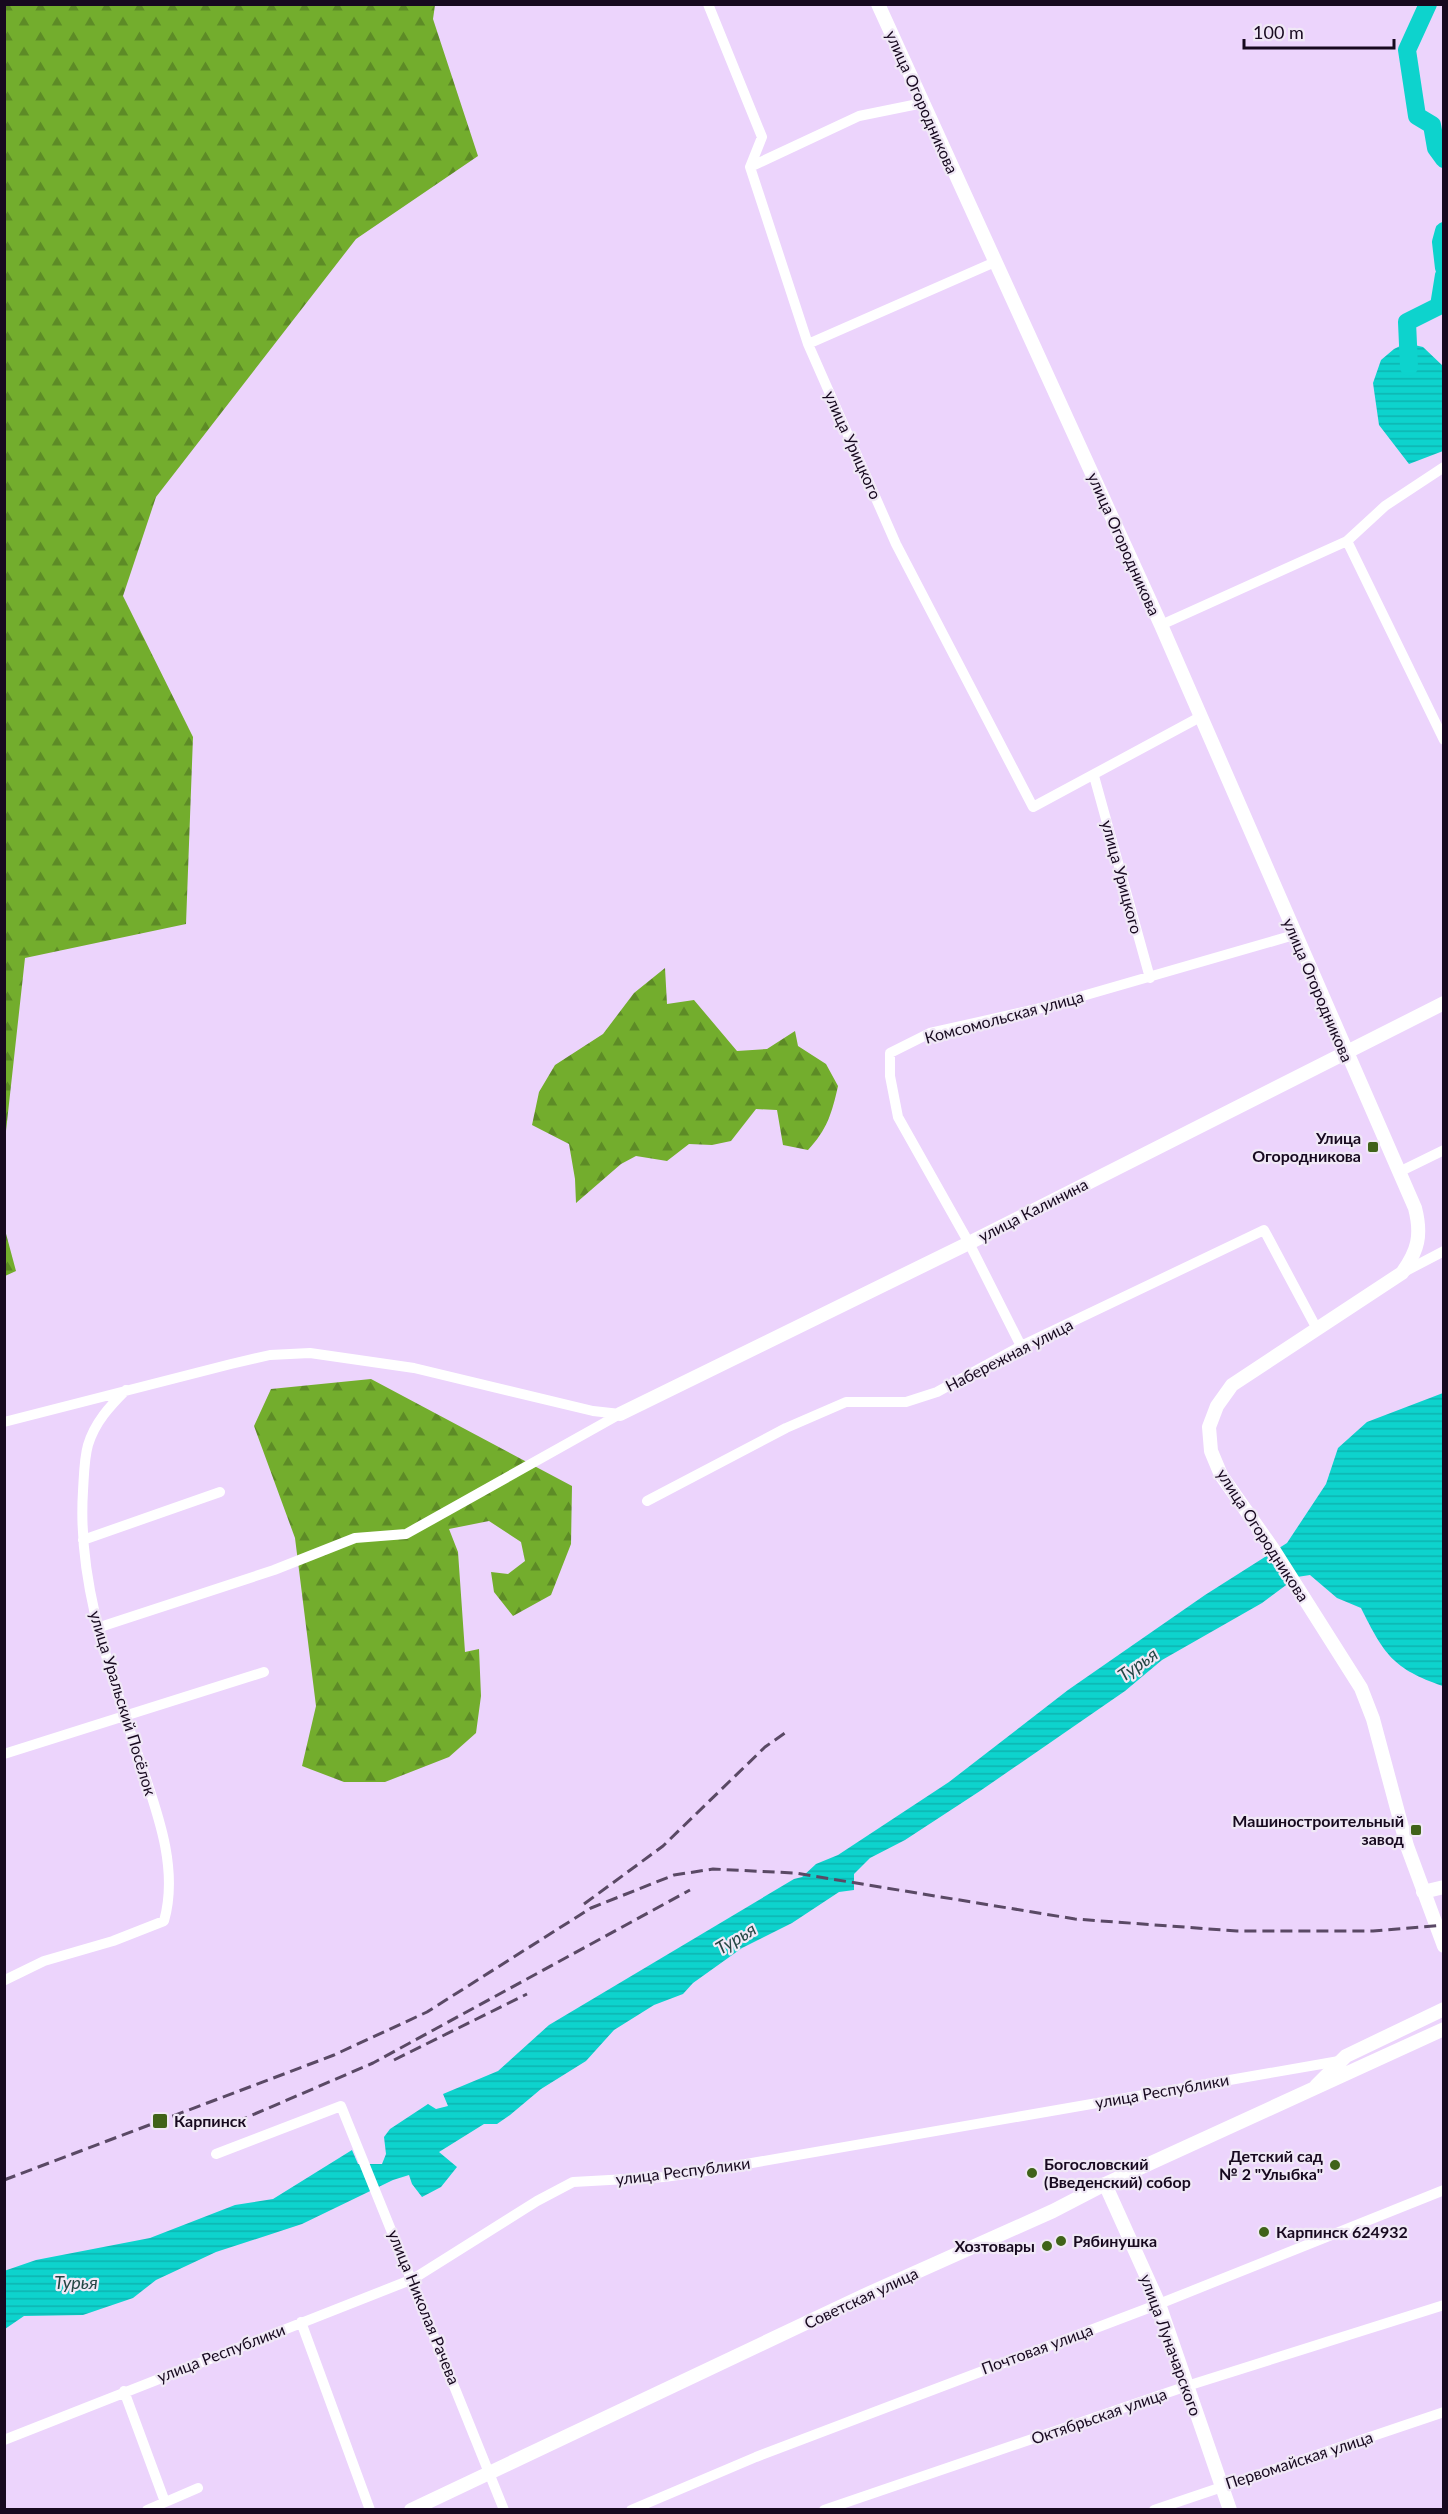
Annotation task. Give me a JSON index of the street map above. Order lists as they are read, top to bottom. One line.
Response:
{"streets":{"street":["улица Огородникова","улица Урицкого","Комсомольская улица","улица Калинина","Набережная улица","улица Уральский Посёлок","улица Республики","Советская улица","улица Николая Рачева","улица Луначарского","Почтовая улица","Октябрьская улица","Первомайская улица"]},"crossings":[["улица Огородникова","улица Урицкого"],["улица Огородникова","Комсомольская улица"],["улица Огородникова","улица Калинина"],["улица Огородникова","Набережная улица"],["улица Урицкого","Комсомольская улица"],["Комсомольская улица","улица Калинина"],["Комсомольская улица","Набережная улица"],["улица Республики","Советская улица"],["улица Республики","улица Николая Рачева"],["Советская улица","улица Николая Рачева"],["Советская улица","улица Луначарского"],["улица Луначарского","Почтовая улица"],["улица Луначарского","Октябрьская улица"],["улица Луначарского","Первомайская улица"]],"water":["Турья"],"places":{"transit":["Улица Огородникова","Машиностроительный завод","Карпинск"],"other":["Детский сад № 2 \"Улыбка\"","Богословский (Введенский) собор","Карпинск 624932","Рябинушка","Хозтовары"]},"scale_bar":"100 m"}
